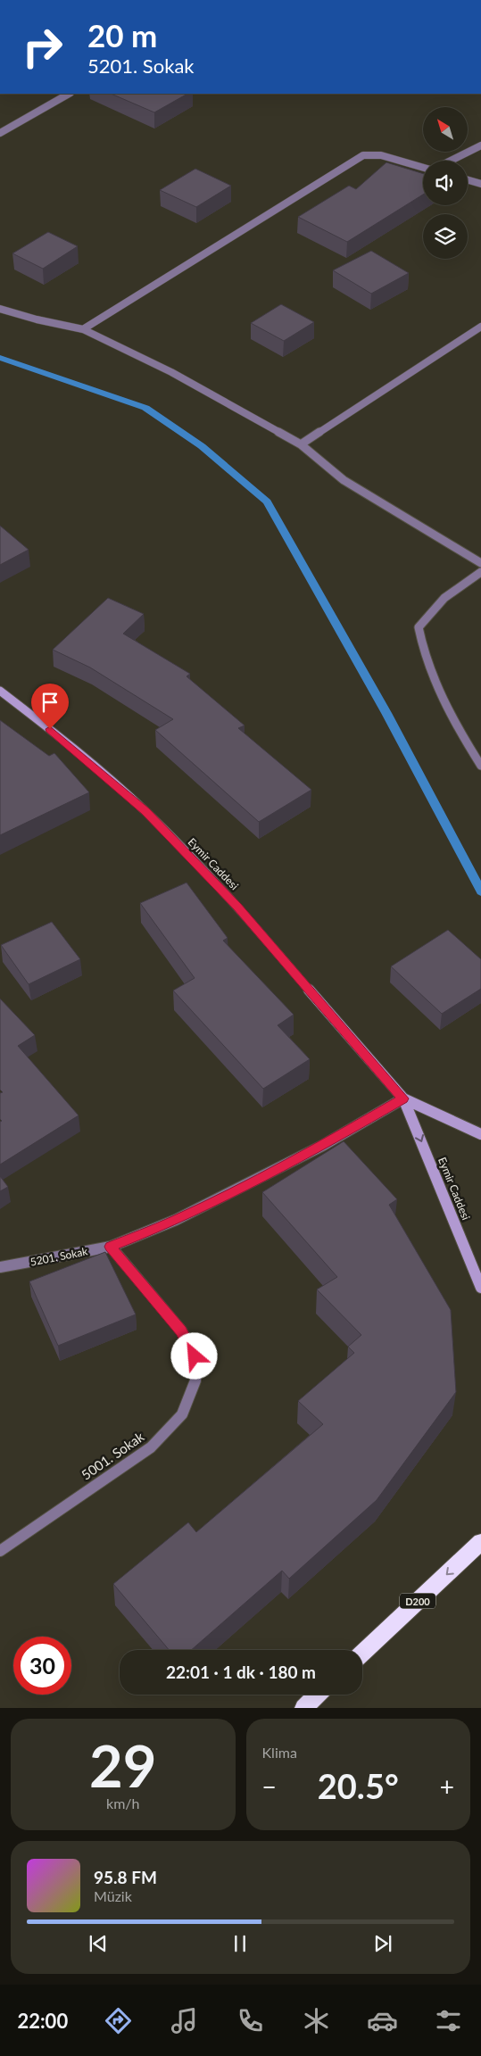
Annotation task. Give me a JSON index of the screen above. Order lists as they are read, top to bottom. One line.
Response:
{"streets":{"highway":["D200"],"main road":["Eymir Caddesi"],"street":["5201. Sokak","5001. Sokak"]},"crossings":[["Eymir Caddesi","5201. Sokak"],["5201. Sokak","5001. Sokak"]],"north":"top left","page":{"turn":["20 m","5201. Sokak"],"limit":"30","trip":"22:01 · 1 dk · 180 m","tile":[["29","km/h"],"Klima"],"heat":["−","20.5°","+"],"song":["95.8 FM","Müzik"],"tabs":"22:00"}}
